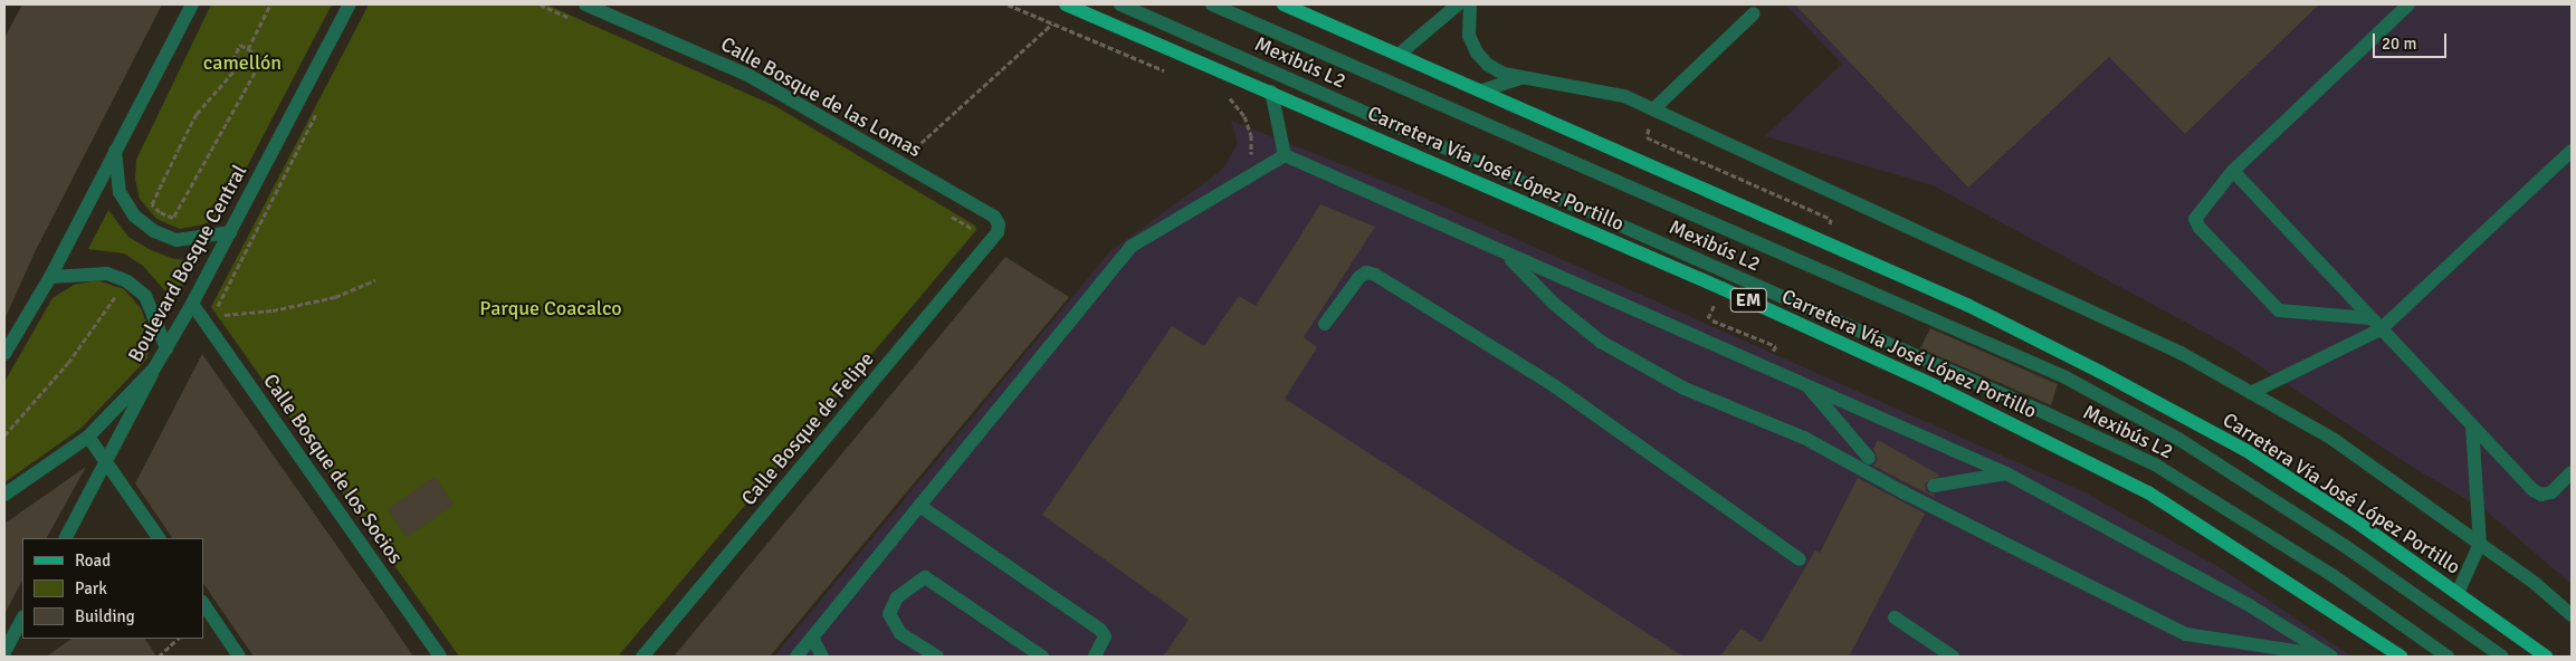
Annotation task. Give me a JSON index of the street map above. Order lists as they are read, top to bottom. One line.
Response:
{"streets":{"main road":["Carretera Vía José López Portillo","EM"],"street":["Mexibús L2","Calle Bosque de las Lomas","Boulevard Bosque Central","Calle Bosque de Felipe","Calle Bosque de los Socios"]},"crossings":[["Calle Bosque de las Lomas","Calle Bosque de Felipe"],["Boulevard Bosque Central","Calle Bosque de los Socios"]],"parks":["camellón","Parque Coacalco"],"legend":["Road","Park","Building"],"scale_bar":"20 m"}
